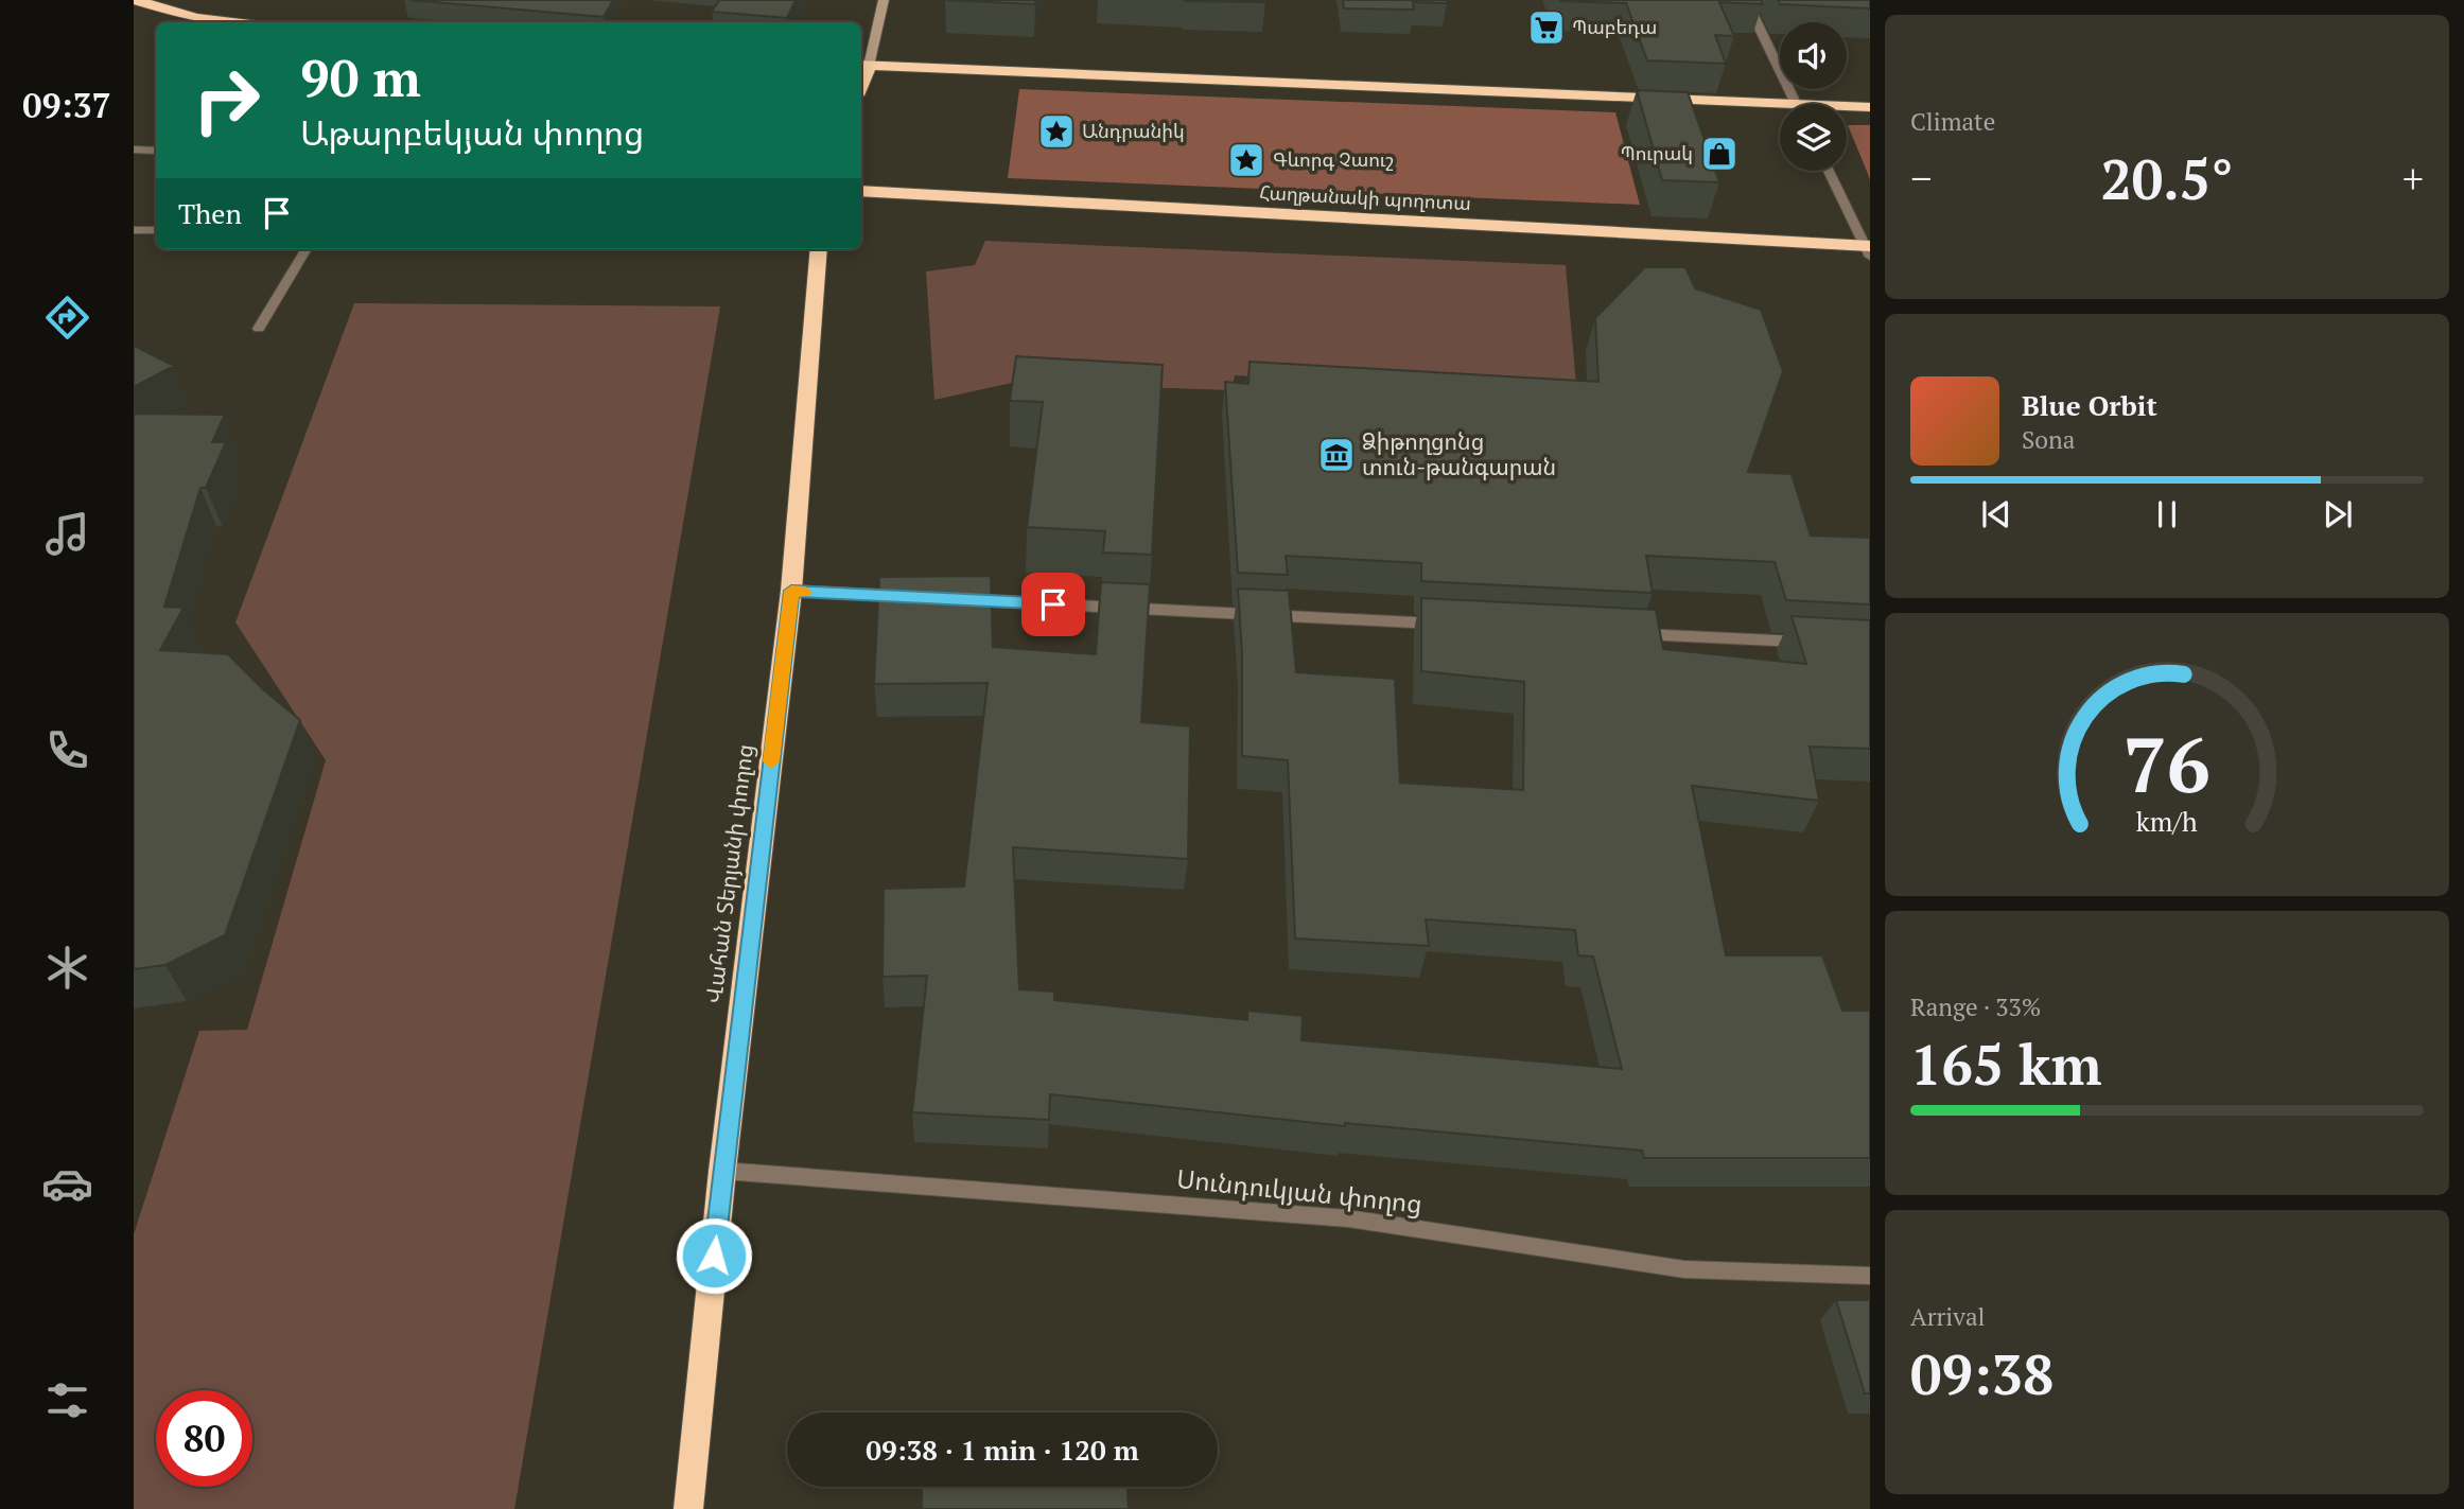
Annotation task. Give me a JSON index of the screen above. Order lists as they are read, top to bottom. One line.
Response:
{"streets":{"highway":["Հաղթանակի պողոտա","Վահան Տերյանի փողոց"],"street":["Սունդուկյան փողոց"]},"crossings":[["Վահան Տերյանի փողոց","Սունդուկյան փողոց"]],"places":{"supermarket":["Պաբեդա"],"place":["Անդրանիկ","Գևորգ Չաուշ"],"shop":["Պուրակ"],"museum":["Ձիթողցոնց տուն-թանգարան"]},"page":{"tabs":"09:37","tile":["Climate",["Range · 33%","165 km"],["Arrival","09:38"]],"turn":["90 m","Աթարբեկյան փողոց"],"heat":["−","20.5°","+"],"then":"Then","song":["Blue Orbit","Sona"],"limit":"80","trip":"09:38 · 1 min · 120 m","gauge":["76","km/h"]}}
